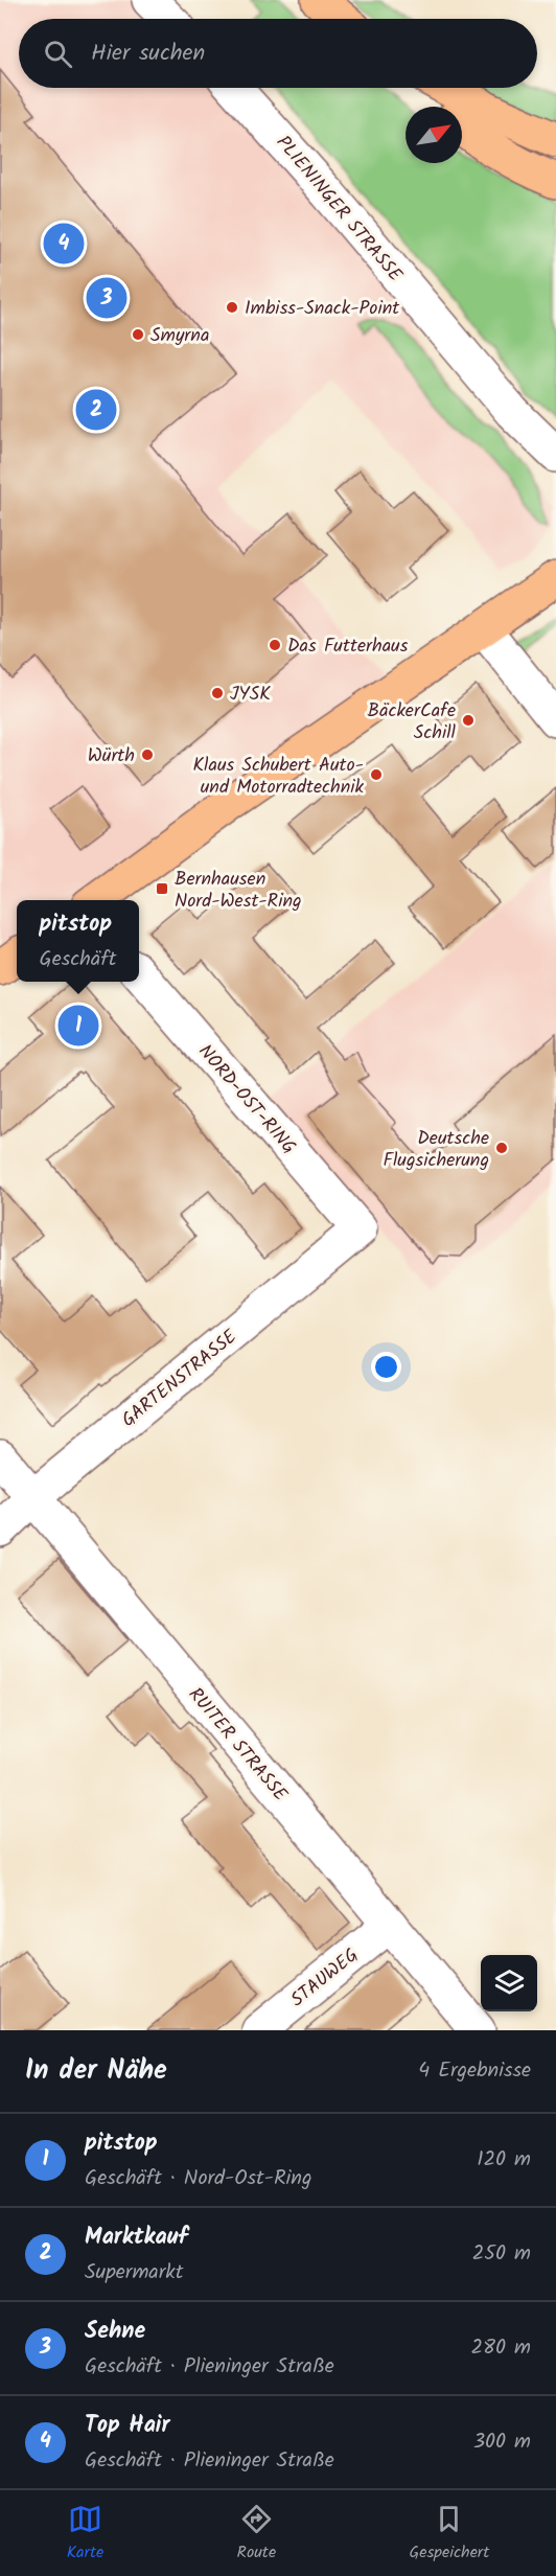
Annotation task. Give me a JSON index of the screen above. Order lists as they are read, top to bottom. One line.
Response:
{"streets":{"street":["PLIENINGER STRASSE","NORD-OST-RING","GARTENSTRASSE","RUITER STRASSE","STAUWEG"]},"crossings":[["NORD-OST-RING","GARTENSTRASSE"],["GARTENSTRASSE","RUITER STRASSE"],["RUITER STRASSE","STAUWEG"]],"places":{"other":["Imbiss-Snack-Point","Smyrna","Das Futterhaus","JYSK","BäckerCafe Schill","Würth","Klaus Schubert Auto- und Motorradtechnik","Deutsche Flugsicherung"],"transit":["Bernhausen Nord-West-Ring"]},"north":"top right","page":{"search":"Hier suchen","pins":["4","3","2","1"],"popup":["pitstop","Geschäft"],"heading":["In der Nähe","4 Ergebnisse"],"list":[{"mark":"1","name":"pitstop","note":"Geschäft · Nord-Ost-Ring","value":"120 m"},{"mark":"2","name":"Marktkauf","note":"Supermarkt","value":"250 m"},{"mark":"3","name":"Sehne","note":"Geschäft · Plieninger Straße","value":"280 m"},{"mark":"4","name":"Top Hair","note":"Geschäft · Plieninger Straße","value":"300 m"}],"nav":["Karte","Route","Gespeichert"]}}
